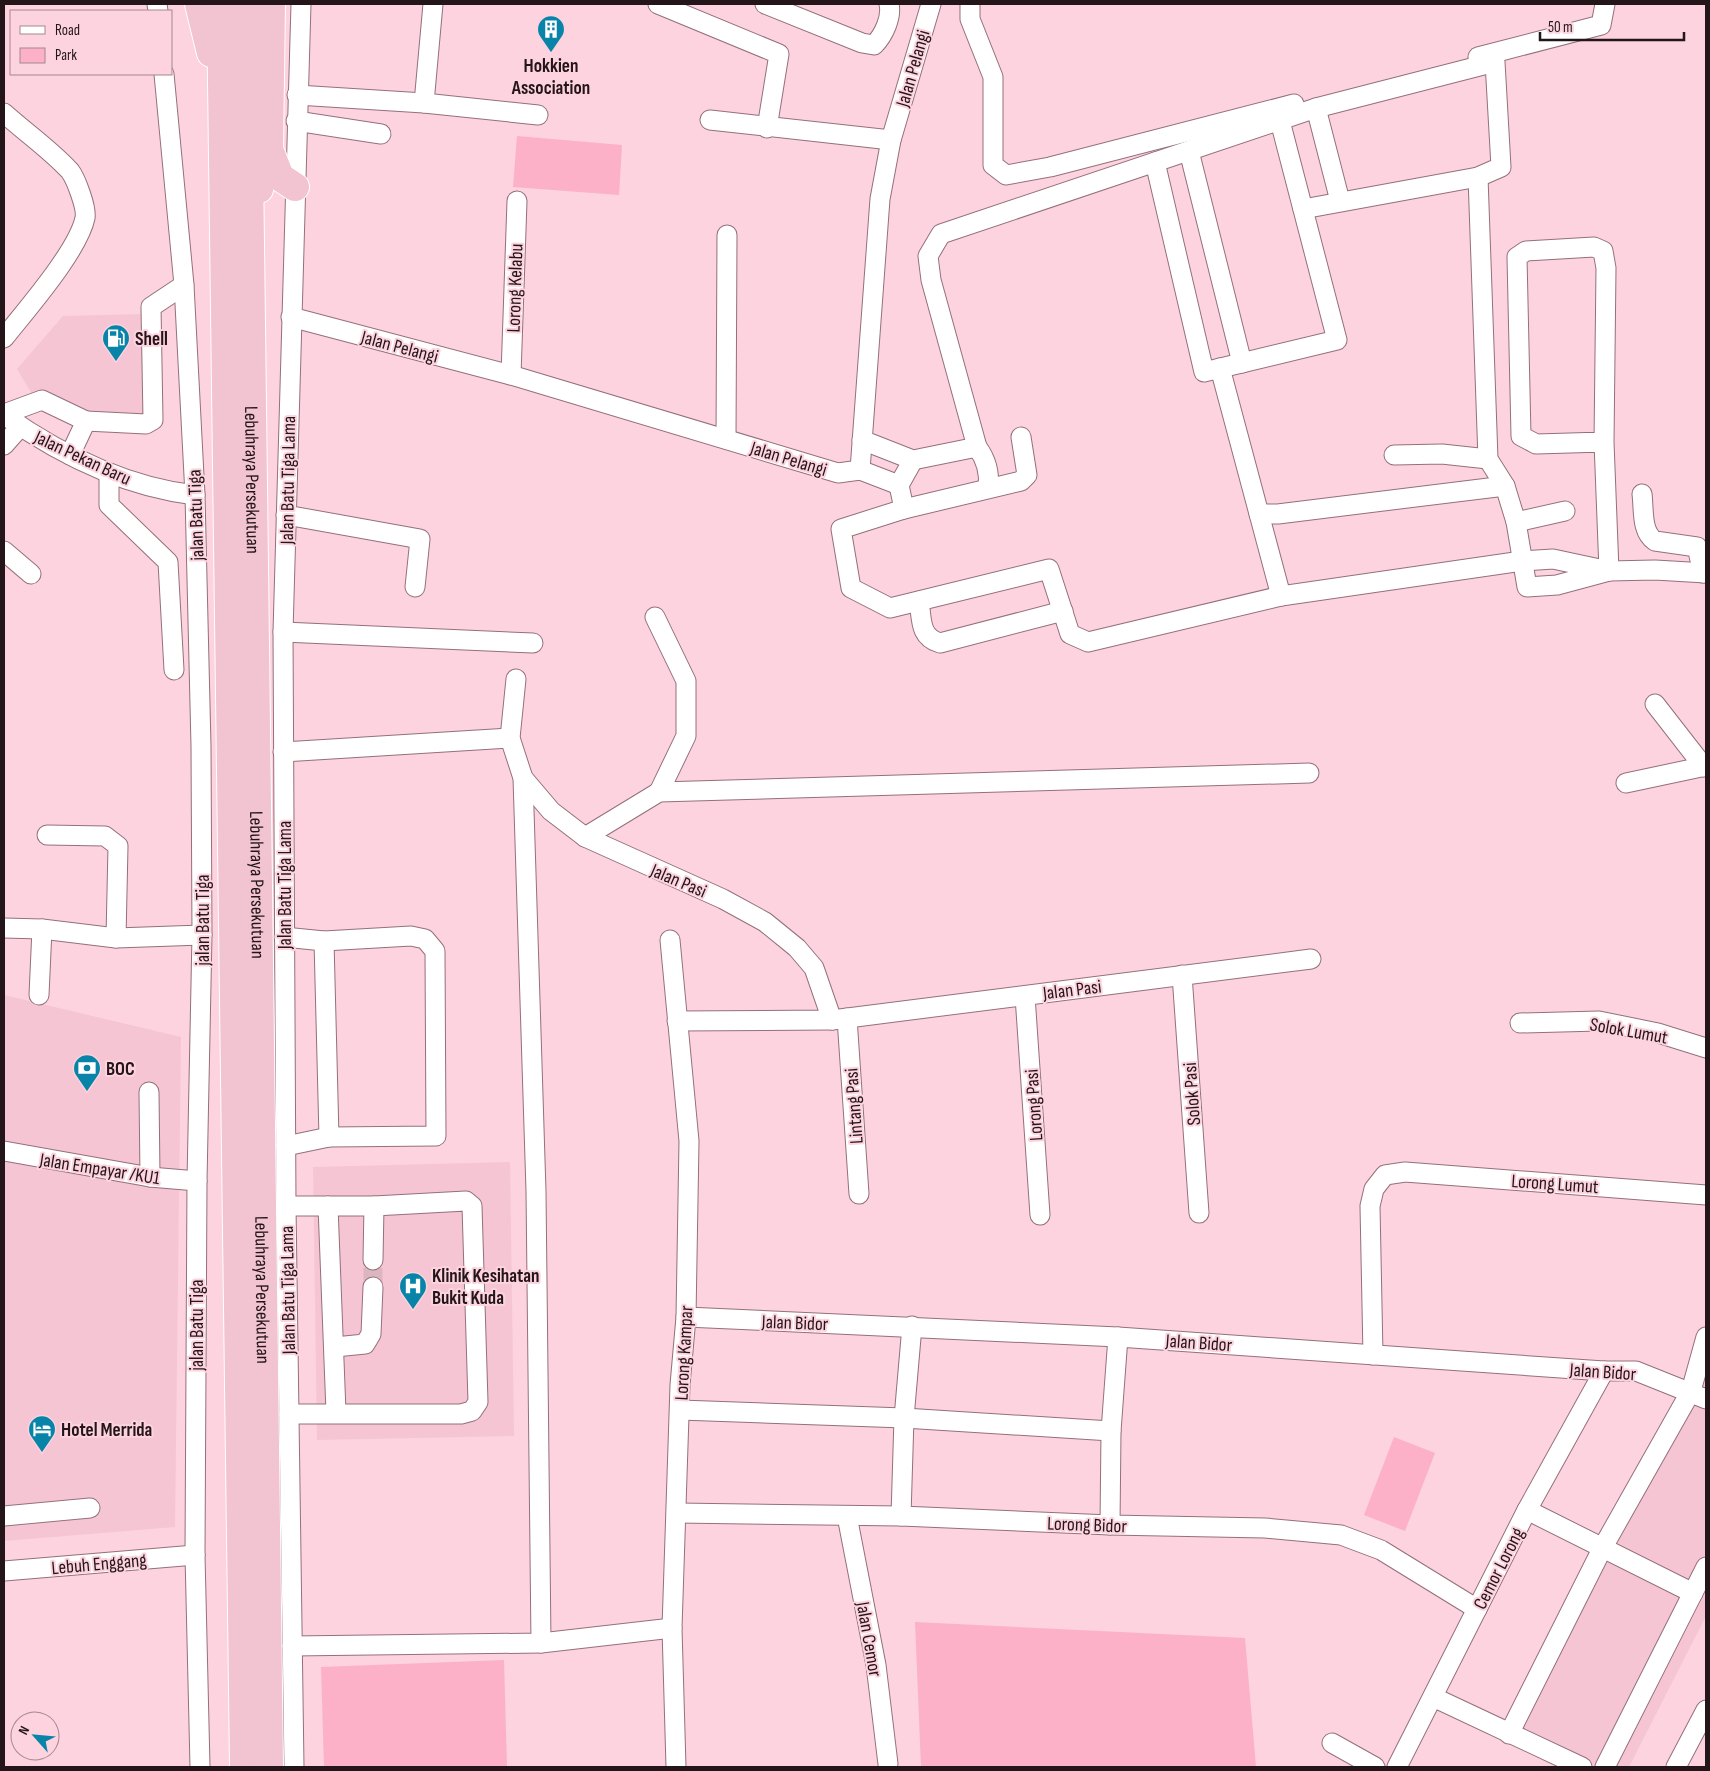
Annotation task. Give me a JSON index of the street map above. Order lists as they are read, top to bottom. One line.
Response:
{"streets":{"highway":["Lebuhraya Persekutuan"],"street":["Jalan Pelangi","Lorong Kelabu","Jalan Pekan Baru","Jalan Batu Tiga Lama","jalan Batu Tiga","Jalan Pasi","Solok Lumut","Solok Pasi","Lorong Pasi","Lintang Pasi","Jalan Empayar /KU1","Lorong Lumut","Jalan Bidor","Lorong Kampar","Lorong Bidor","Lebuh Enggang","Cemor Lorong","Jalan Cemor"]},"crossings":[["Jalan Pelangi","Lorong Kelabu"],["Jalan Pelangi","Jalan Batu Tiga Lama"],["Jalan Pekan Baru","jalan Batu Tiga"],["jalan Batu Tiga","Jalan Empayar /KU1"],["jalan Batu Tiga","Lebuh Enggang"],["Jalan Pasi","Solok Pasi"],["Jalan Pasi","Lorong Pasi"],["Jalan Pasi","Lintang Pasi"],["Jalan Pasi","Lorong Kampar"],["Lorong Lumut","Jalan Bidor"],["Jalan Bidor","Lorong Kampar"],["Jalan Bidor","Cemor Lorong"],["Lorong Kampar","Lorong Bidor"],["Lorong Bidor","Cemor Lorong"],["Lorong Bidor","Jalan Cemor"]],"places":{"building":["Hokkien Association"],"fuel station":["Shell"],"bank":["BOC"],"hospital":["Klinik Kesihatan Bukit Kuda"],"hotel":["Hotel Merrida"]},"legend":["Road","Park"],"scale_bar":"50 m","north":"top left"}
